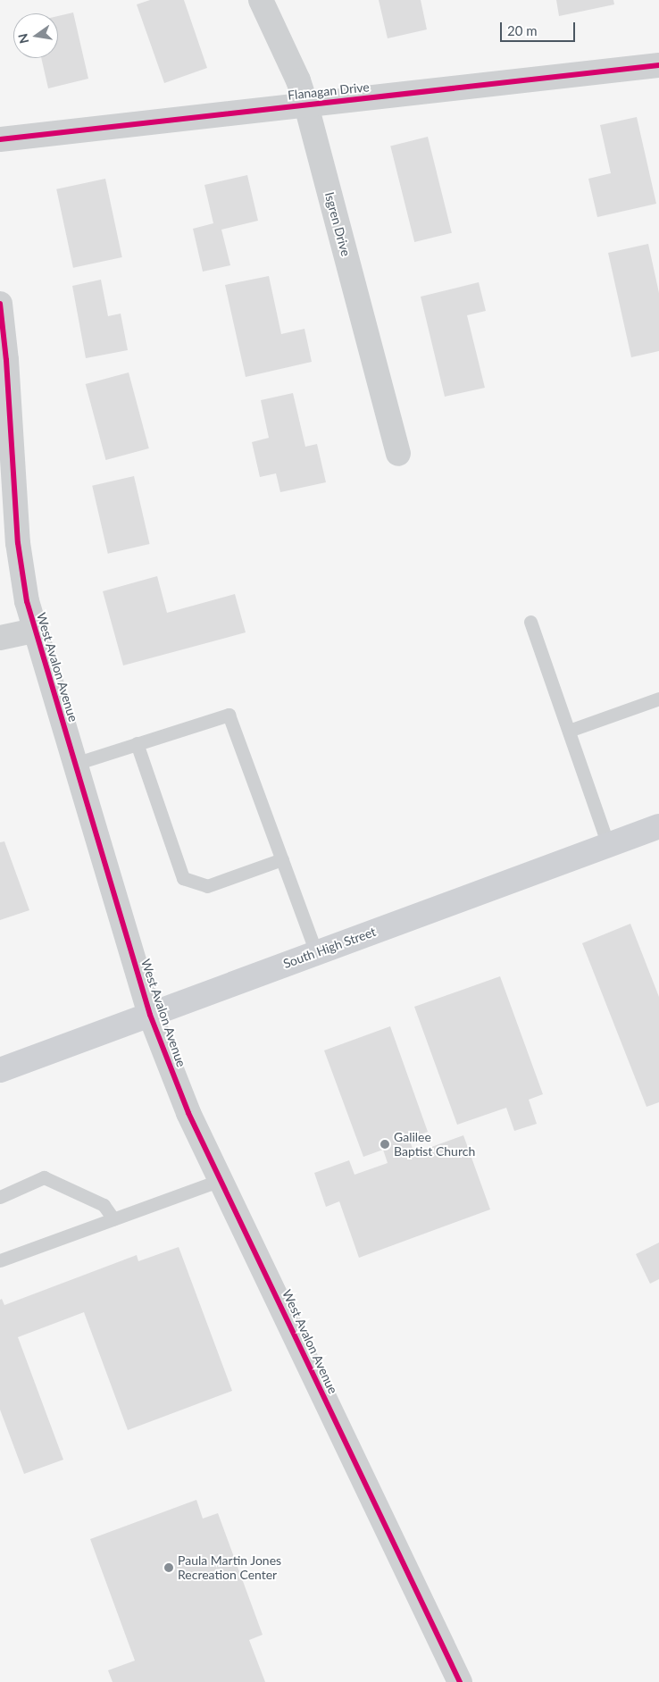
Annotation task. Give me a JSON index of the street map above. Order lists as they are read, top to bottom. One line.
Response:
{"streets":{"main road":["South High Street"],"street":["Flanagan Drive","Isgren Drive","West Avalon Avenue"]},"crossings":[["Flanagan Drive","Isgren Drive"],["West Avalon Avenue","South High Street"]],"places":["Galilee Baptist Church","Paula Martin Jones Recreation Center"],"scale_bar":"20 m","north":"left"}
